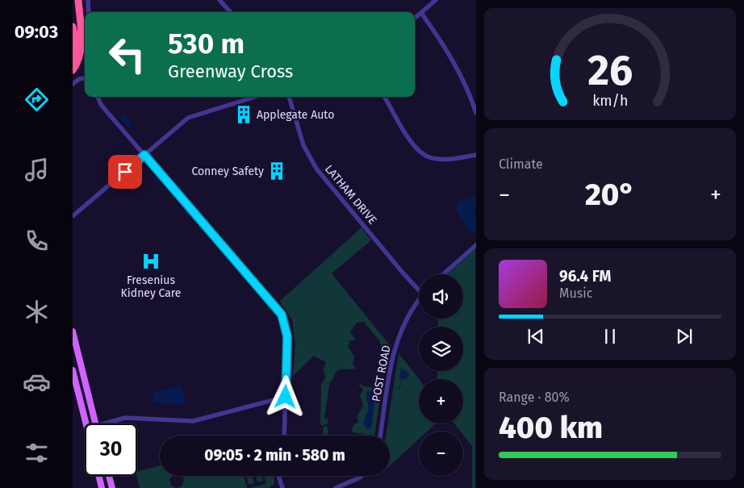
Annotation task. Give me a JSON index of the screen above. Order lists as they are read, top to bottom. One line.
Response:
{"streets":{"street":["LATHAM DRIVE","POST ROAD"]},"places":{"building":["Applegate Auto","Conney Safety"],"hospital":["Fresenius Kidney Care"]},"page":{"tabs":"09:03","turn":["530 m","Greenway Cross"],"tile":["Climate",["Range · 80%","400 km"]],"heat":["−","20°","+"],"song":["96.4 FM","Music"],"map_buttons":["+","−"],"limit":"30","trip":"09:05 · 2 min · 580 m","gauge":["26","km/h"]}}
